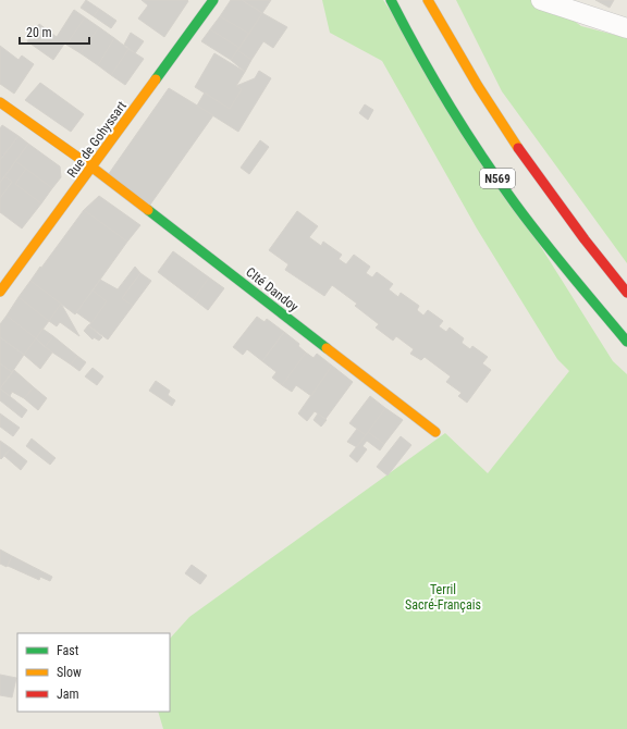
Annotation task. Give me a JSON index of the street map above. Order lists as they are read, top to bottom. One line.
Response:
{"streets":{"main road":["Rue de Gohyssart","N569","CIté Dandoy"]},"crossings":[["Rue de Gohyssart","CIté Dandoy"]],"parks":["Terril Sacré-Français"],"legend":["Fast","Slow","Jam"],"scale_bar":"20 m"}
